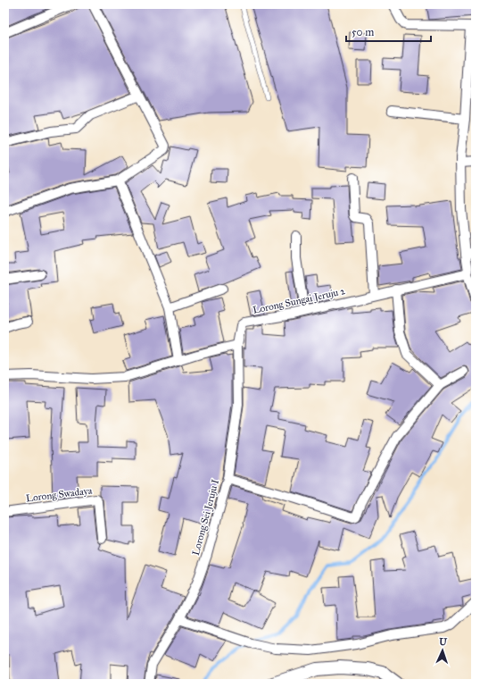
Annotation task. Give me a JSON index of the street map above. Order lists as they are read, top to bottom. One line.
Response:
{"streets":{"street":["Lorong Sungai Jeruju 2","Lorong Swadaya","Lorong Sei Jeruju I"]},"crossings":[["Lorong Sungai Jeruju 2","Lorong Sei Jeruju I"]],"scale_bar":"50 m","north":"top"}
